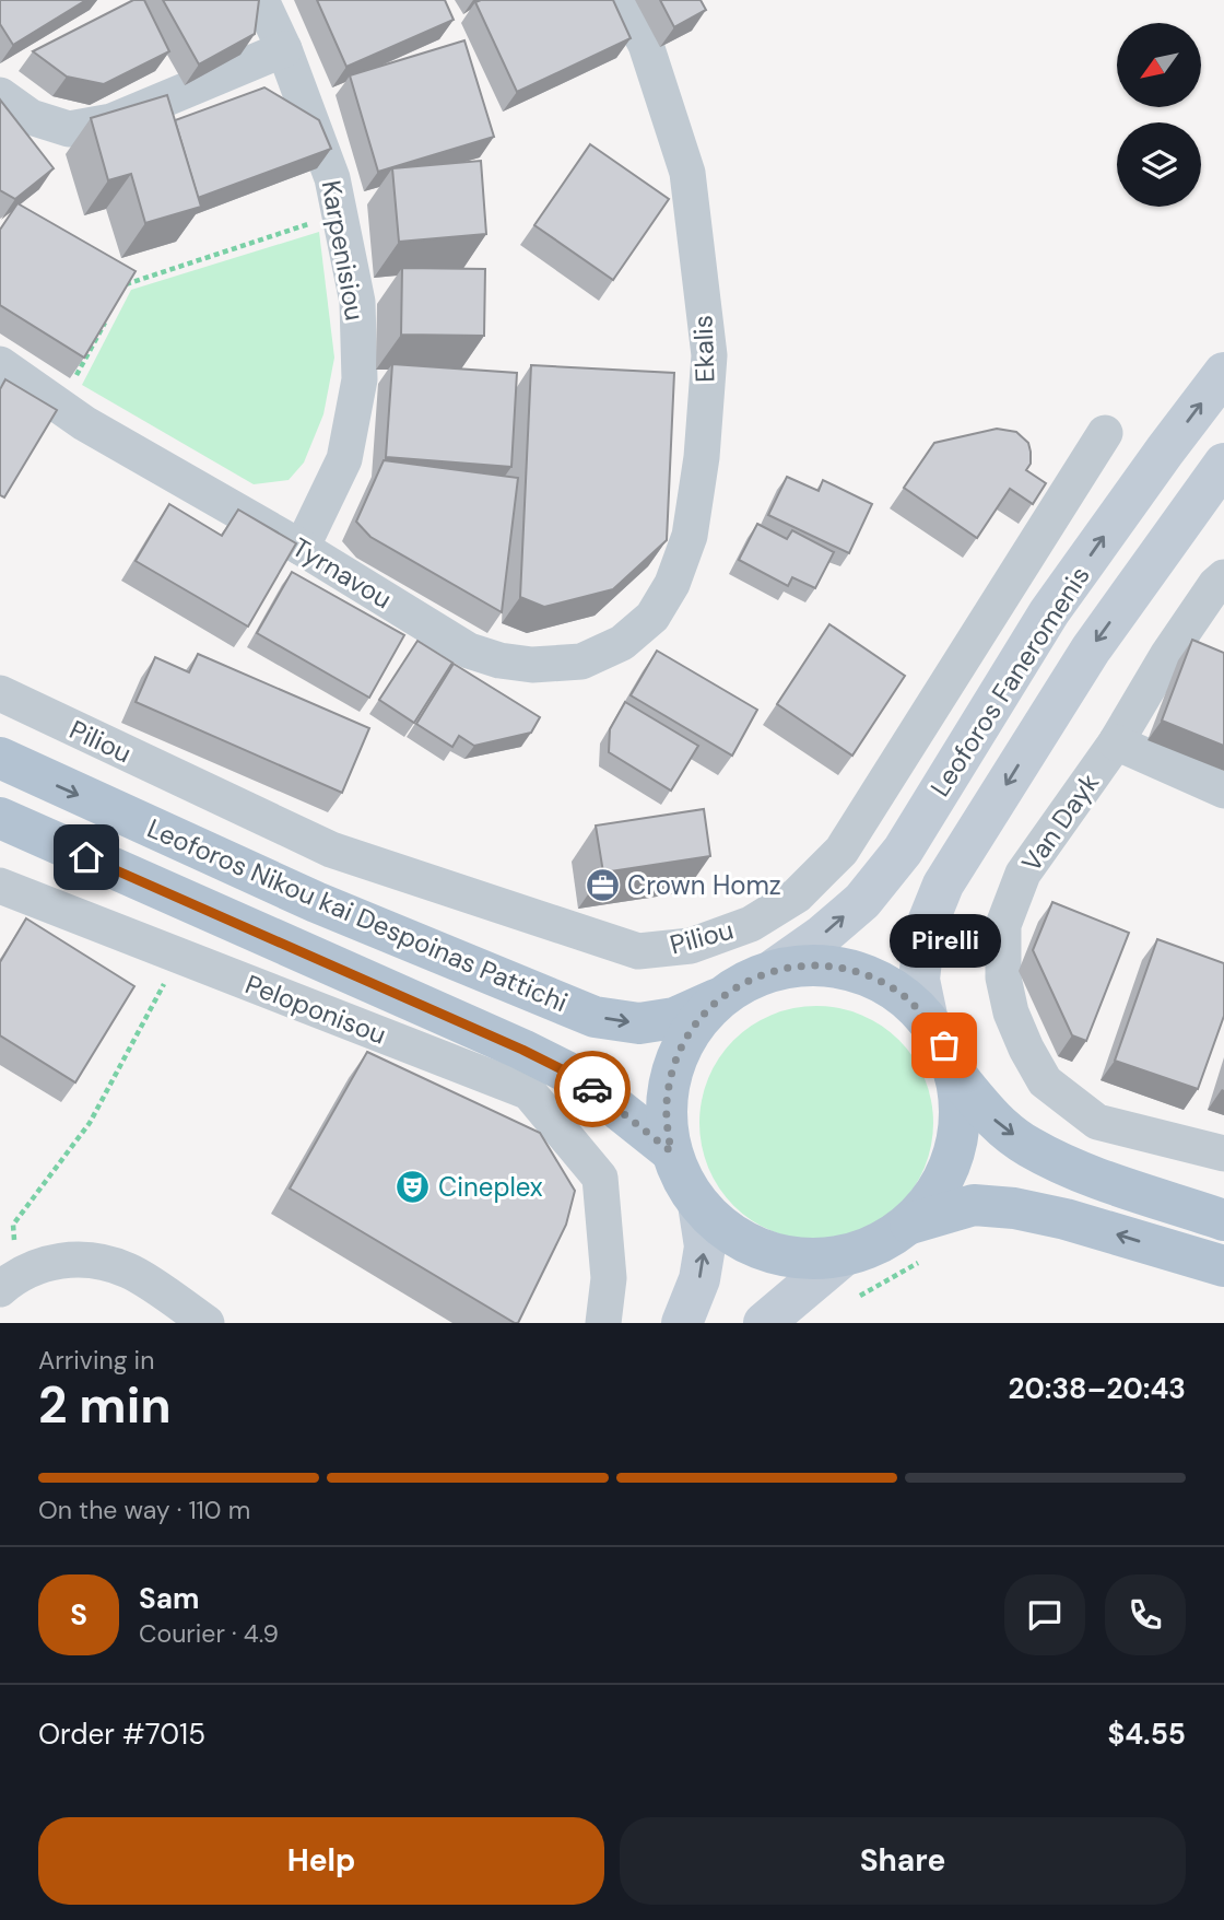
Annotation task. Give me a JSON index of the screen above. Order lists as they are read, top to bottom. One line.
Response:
{"streets":{"main road":["Leoforos Faneromenis","Leoforos Nikou kai Despoinas Pattichi"],"street":["Karpenisiou","Ekalis","Tyrnavou","Piliou","Van Dayk","Peloponisou"]},"crossings":[["Karpenisiou","Tyrnavou"],["Ekalis","Tyrnavou"]],"places":{"office":["Crown Homz"],"other":["Pirelli"],"theatre":["Cineplex"]},"north":"bottom left","page":{"bubble":"Pirelli","heading":["2 min","Arriving in","20:38–20:43"],"panel":["Sam","Courier · 4.9","Order #7015","$4.55"],"bar":"On the way · 110 m","round":"S","buttons":["Help","Share"]}}
